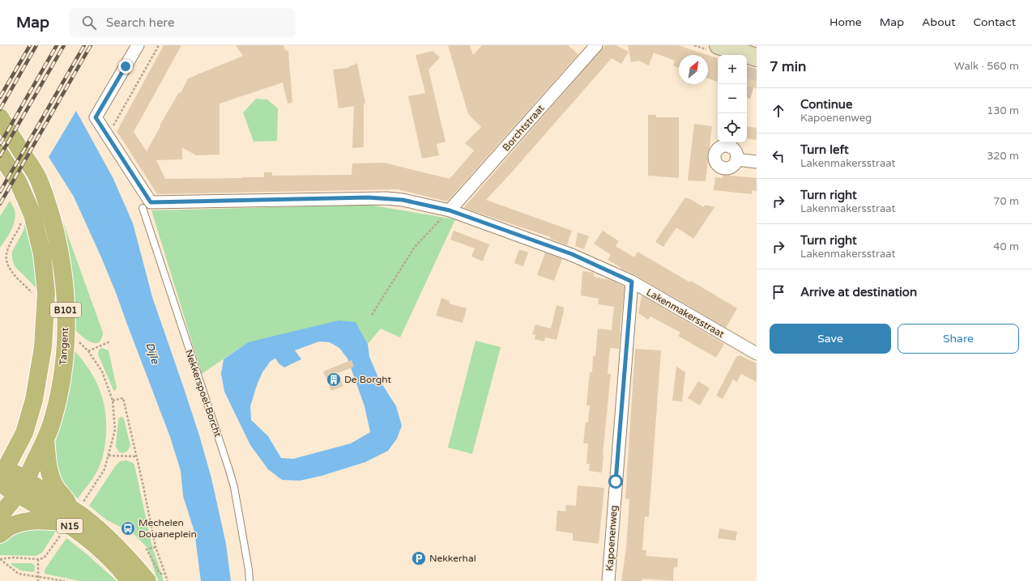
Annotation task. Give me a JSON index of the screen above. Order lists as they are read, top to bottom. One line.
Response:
{"streets":{"main road":["B101","Tangent","N15"],"street":["Borchtstraat","Lakenmakersstraat","Kapoenenweg"],"lane":["Nekkerspoel-Borcht"]},"crossings":[["Borchtstraat","Lakenmakersstraat"],["B101","N15"],["Lakenmakersstraat","Kapoenenweg"],["Tangent","N15"]],"water":["Dijle"],"places":{"building":["De Borght"],"bus stop":["Mechelen Douaneplein"],"parking":["Nekkerhal"]},"north":"top right","page":{"header":"Map","search":"Search here","nav":["Home","Map","About","Contact"],"heading":["7 min","Walk · 560 m"],"map_buttons":["+","−"],"list":[["Continue","Kapoenenweg","130 m"],["Turn left","Lakenmakersstraat","320 m"],["Turn right","Lakenmakersstraat","70 m"],["Turn right","Lakenmakersstraat","40 m"],"Arrive at destination"],"buttons":["Save","Share"]}}
